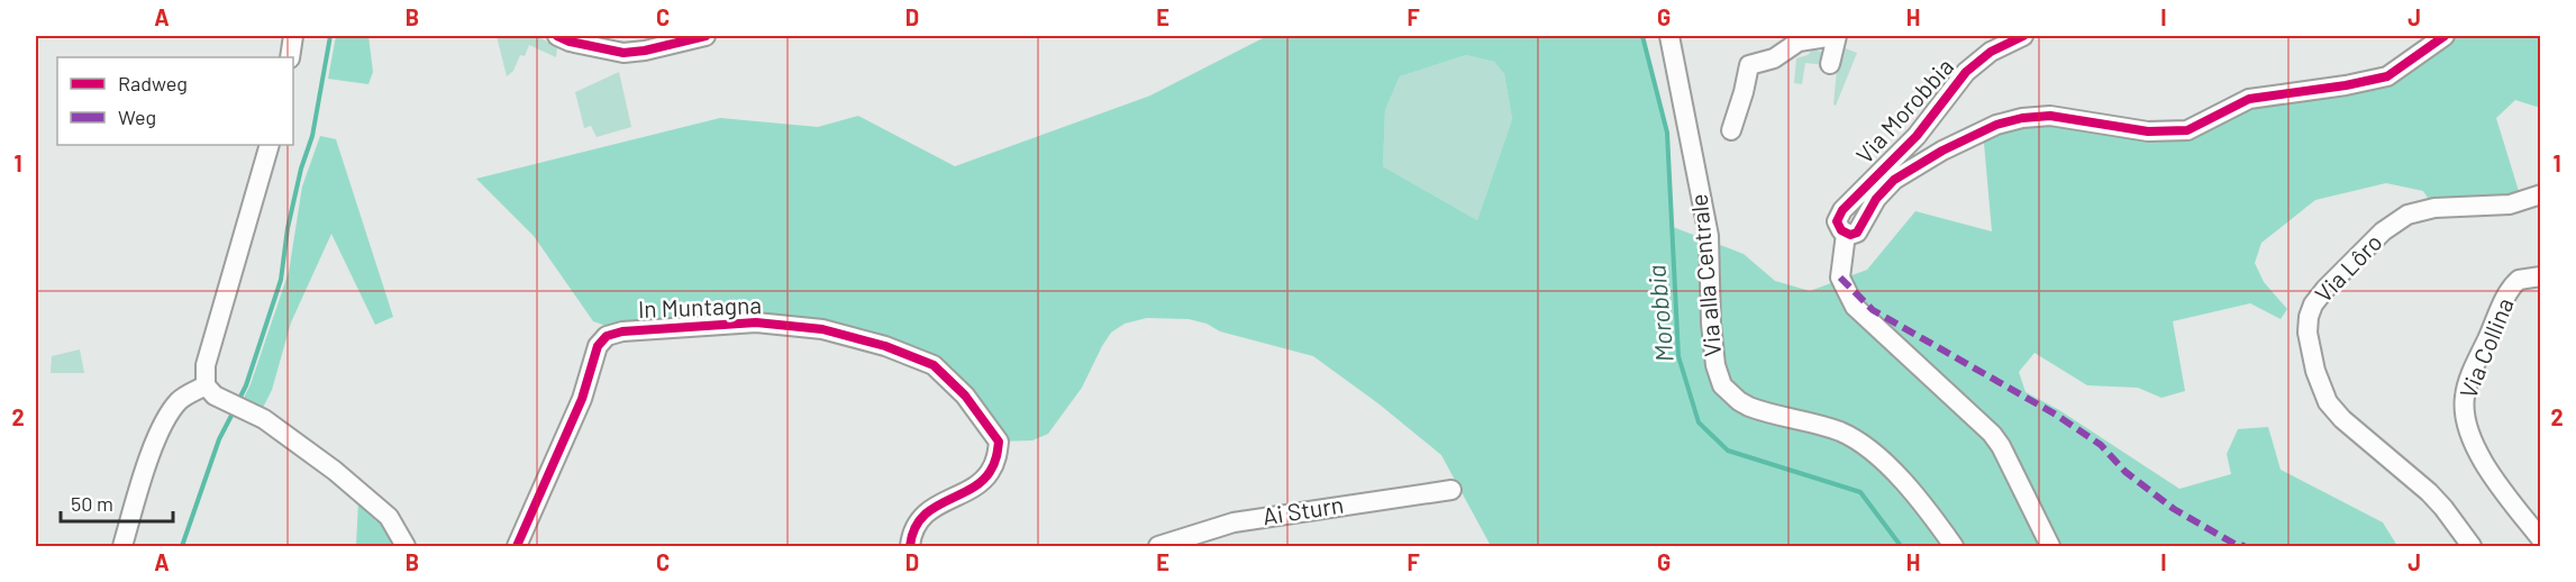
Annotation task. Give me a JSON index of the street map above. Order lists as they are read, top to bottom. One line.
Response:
{"streets":{"street":["Via Morobbia","Via Lôro","Via alla Centrale","In Muntagna","Via Collina","Ai Sturn"]},"water":["Morobbia"],"legend":["Radweg","Weg"],"scale_bar":"50 m","grid":{"columns":["A","B","C","D","E","F","G","H","I","J"],"rows":["1","2"]}}
